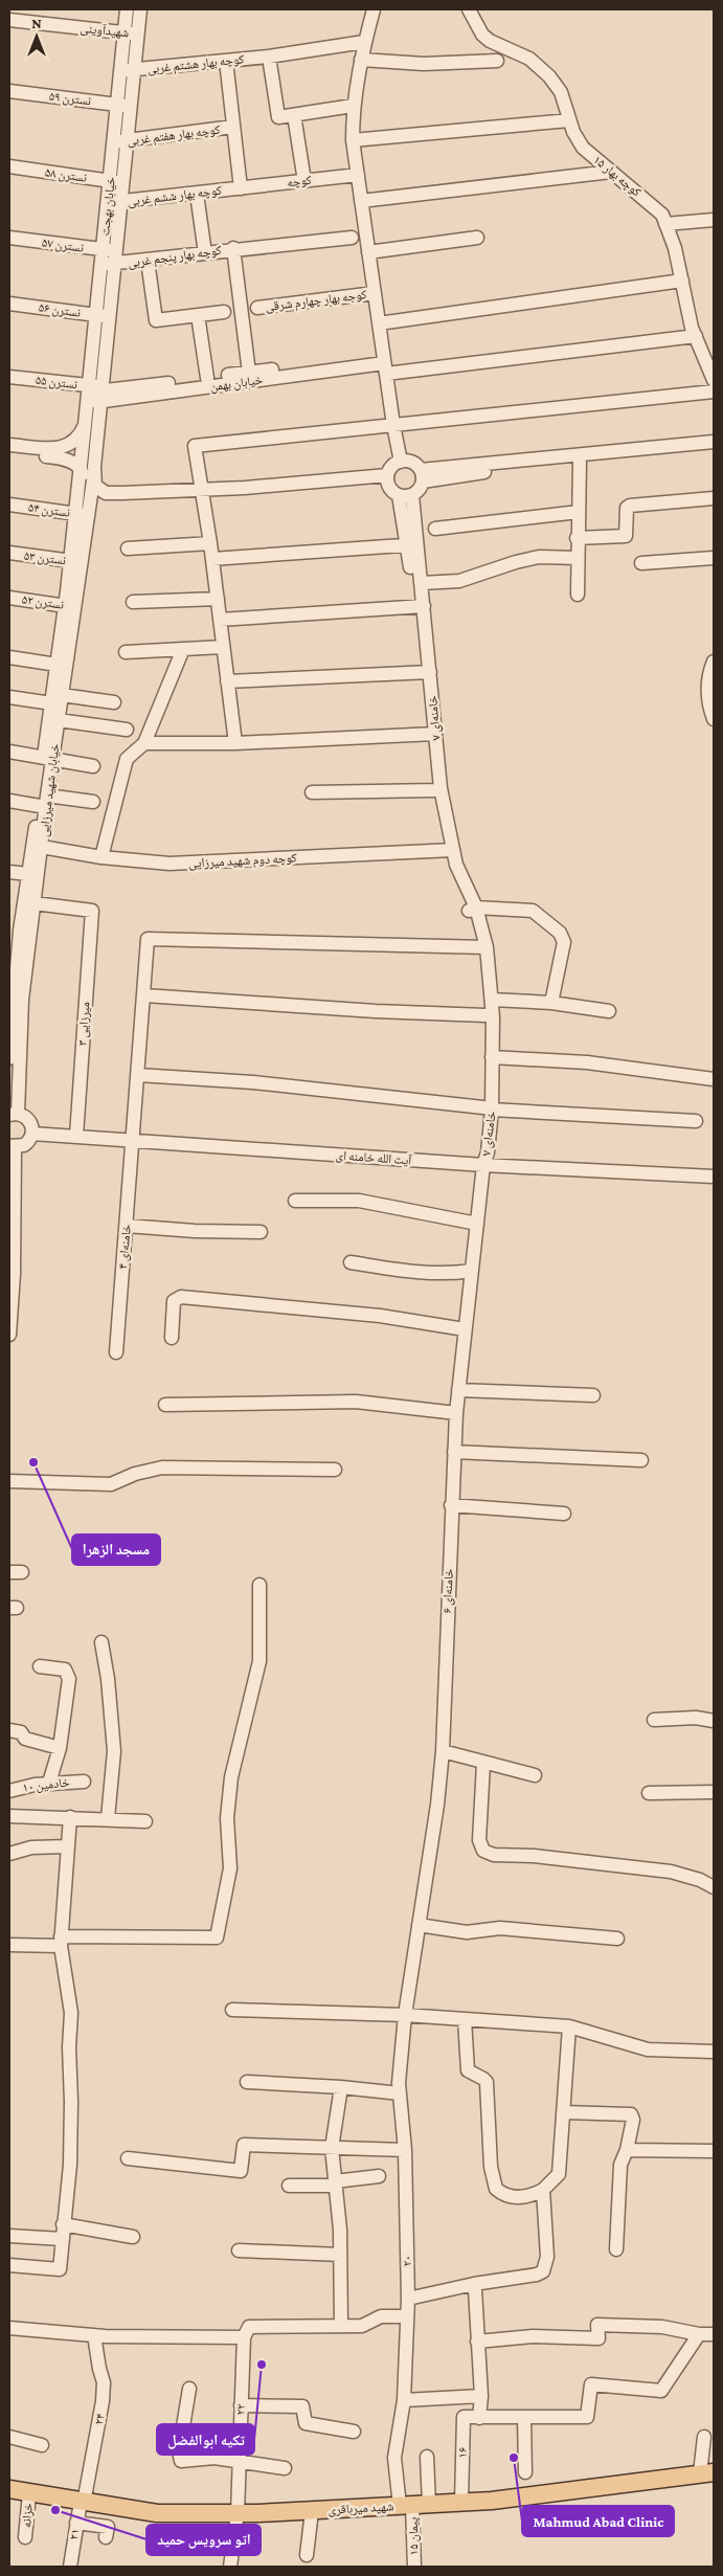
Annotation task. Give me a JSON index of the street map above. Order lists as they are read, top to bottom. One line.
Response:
{"streets":{"main road":["شهید میرباقری"],"street":["شهیدآوینی","کوچه بهار هشتم غربی","نسترن ۵۹","کوچه بهار هفتم غربی","نسترن ۵۸","کوچه بهار ۱۵","کوچه","کوچه بهار ششم غربی","خیابان بهجت","نسترن ۵۷","کوچه بهار پنجم غربی","کوجه بهار چهارم شرقی","نسترن ۵۶","نسترن ۵۵","خیابان بهمن","نسترن ۵۴","نسترن ۵۳","نسترن ۵۲","خامنه‌ای ۷","خیابان شهید میرزایی","کوچه دوم شهید میرزایی","میرزایی ۳","آیت الله خامنه ای","خامنه‌ای ۴","خامنه‌ای ۶","خادمین ۱۰","۲۰","۲۲","۲۴","۱۶","خزانه","۲۱","پیمان ۱۵"]},"crossings":[["شهیدآوینی","خیابان بهجت"],["کوچه بهار هشتم غربی","خیابان بهجت"],["نسترن ۵۹","خیابان بهجت"],["کوچه بهار هفتم غربی","خیابان بهجت"],["نسترن ۵۸","خیابان بهجت"],["کوچه","کوچه بهار ششم غربی"],["کوچه بهار ششم غربی","خیابان بهجت"],["خیابان بهجت","نسترن ۵۷"],["خیابان بهجت","کوچه بهار پنجم غربی"],["خیابان بهجت","نسترن ۵۶"],["خیابان بهجت","نسترن ۵۵"],["خیابان بهجت","خیابان بهمن"],["خیابان بهجت","خیابان شهید میرزایی"],["نسترن ۵۵","خیابان بهمن"],["نسترن ۵۴","خیابان شهید میرزایی"],["نسترن ۵۳","خیابان شهید میرزایی"],["نسترن ۵۲","خیابان شهید میرزایی"],["خامنه‌ای ۷","کوچه دوم شهید میرزایی"],["خامنه‌ای ۷","آیت الله خامنه ای"],["خامنه‌ای ۷","خامنه‌ای ۴"],["خامنه‌ای ۷","خامنه‌ای ۶"],["خیابان شهید میرزایی","کوچه دوم شهید میرزایی"],["خیابان شهید میرزایی","میرزایی ۳"],["میرزایی ۳","آیت الله خامنه ای"],["آیت الله خامنه ای","خامنه‌ای ۴"],["آیت الله خامنه ای","خامنه‌ای ۶"],["خامنه‌ای ۶","۲۰"],["۲۰","شهید میرباقری"],["۲۰","پیمان ۱۵"],["۲۲","شهید میرباقری"],["۲۴","شهید میرباقری"],["۲۴","۲۱"],["۱۶","شهید میرباقری"],["شهید میرباقری","خزانه"],["شهید میرباقری","۲۱"],["شهید میرباقری","پیمان ۱۵"]],"places":["مسجد الزهرا","تکیه ابوالفضل","Mahmud Abad Clinic","اتو سرویس حمید"],"north":"top"}
